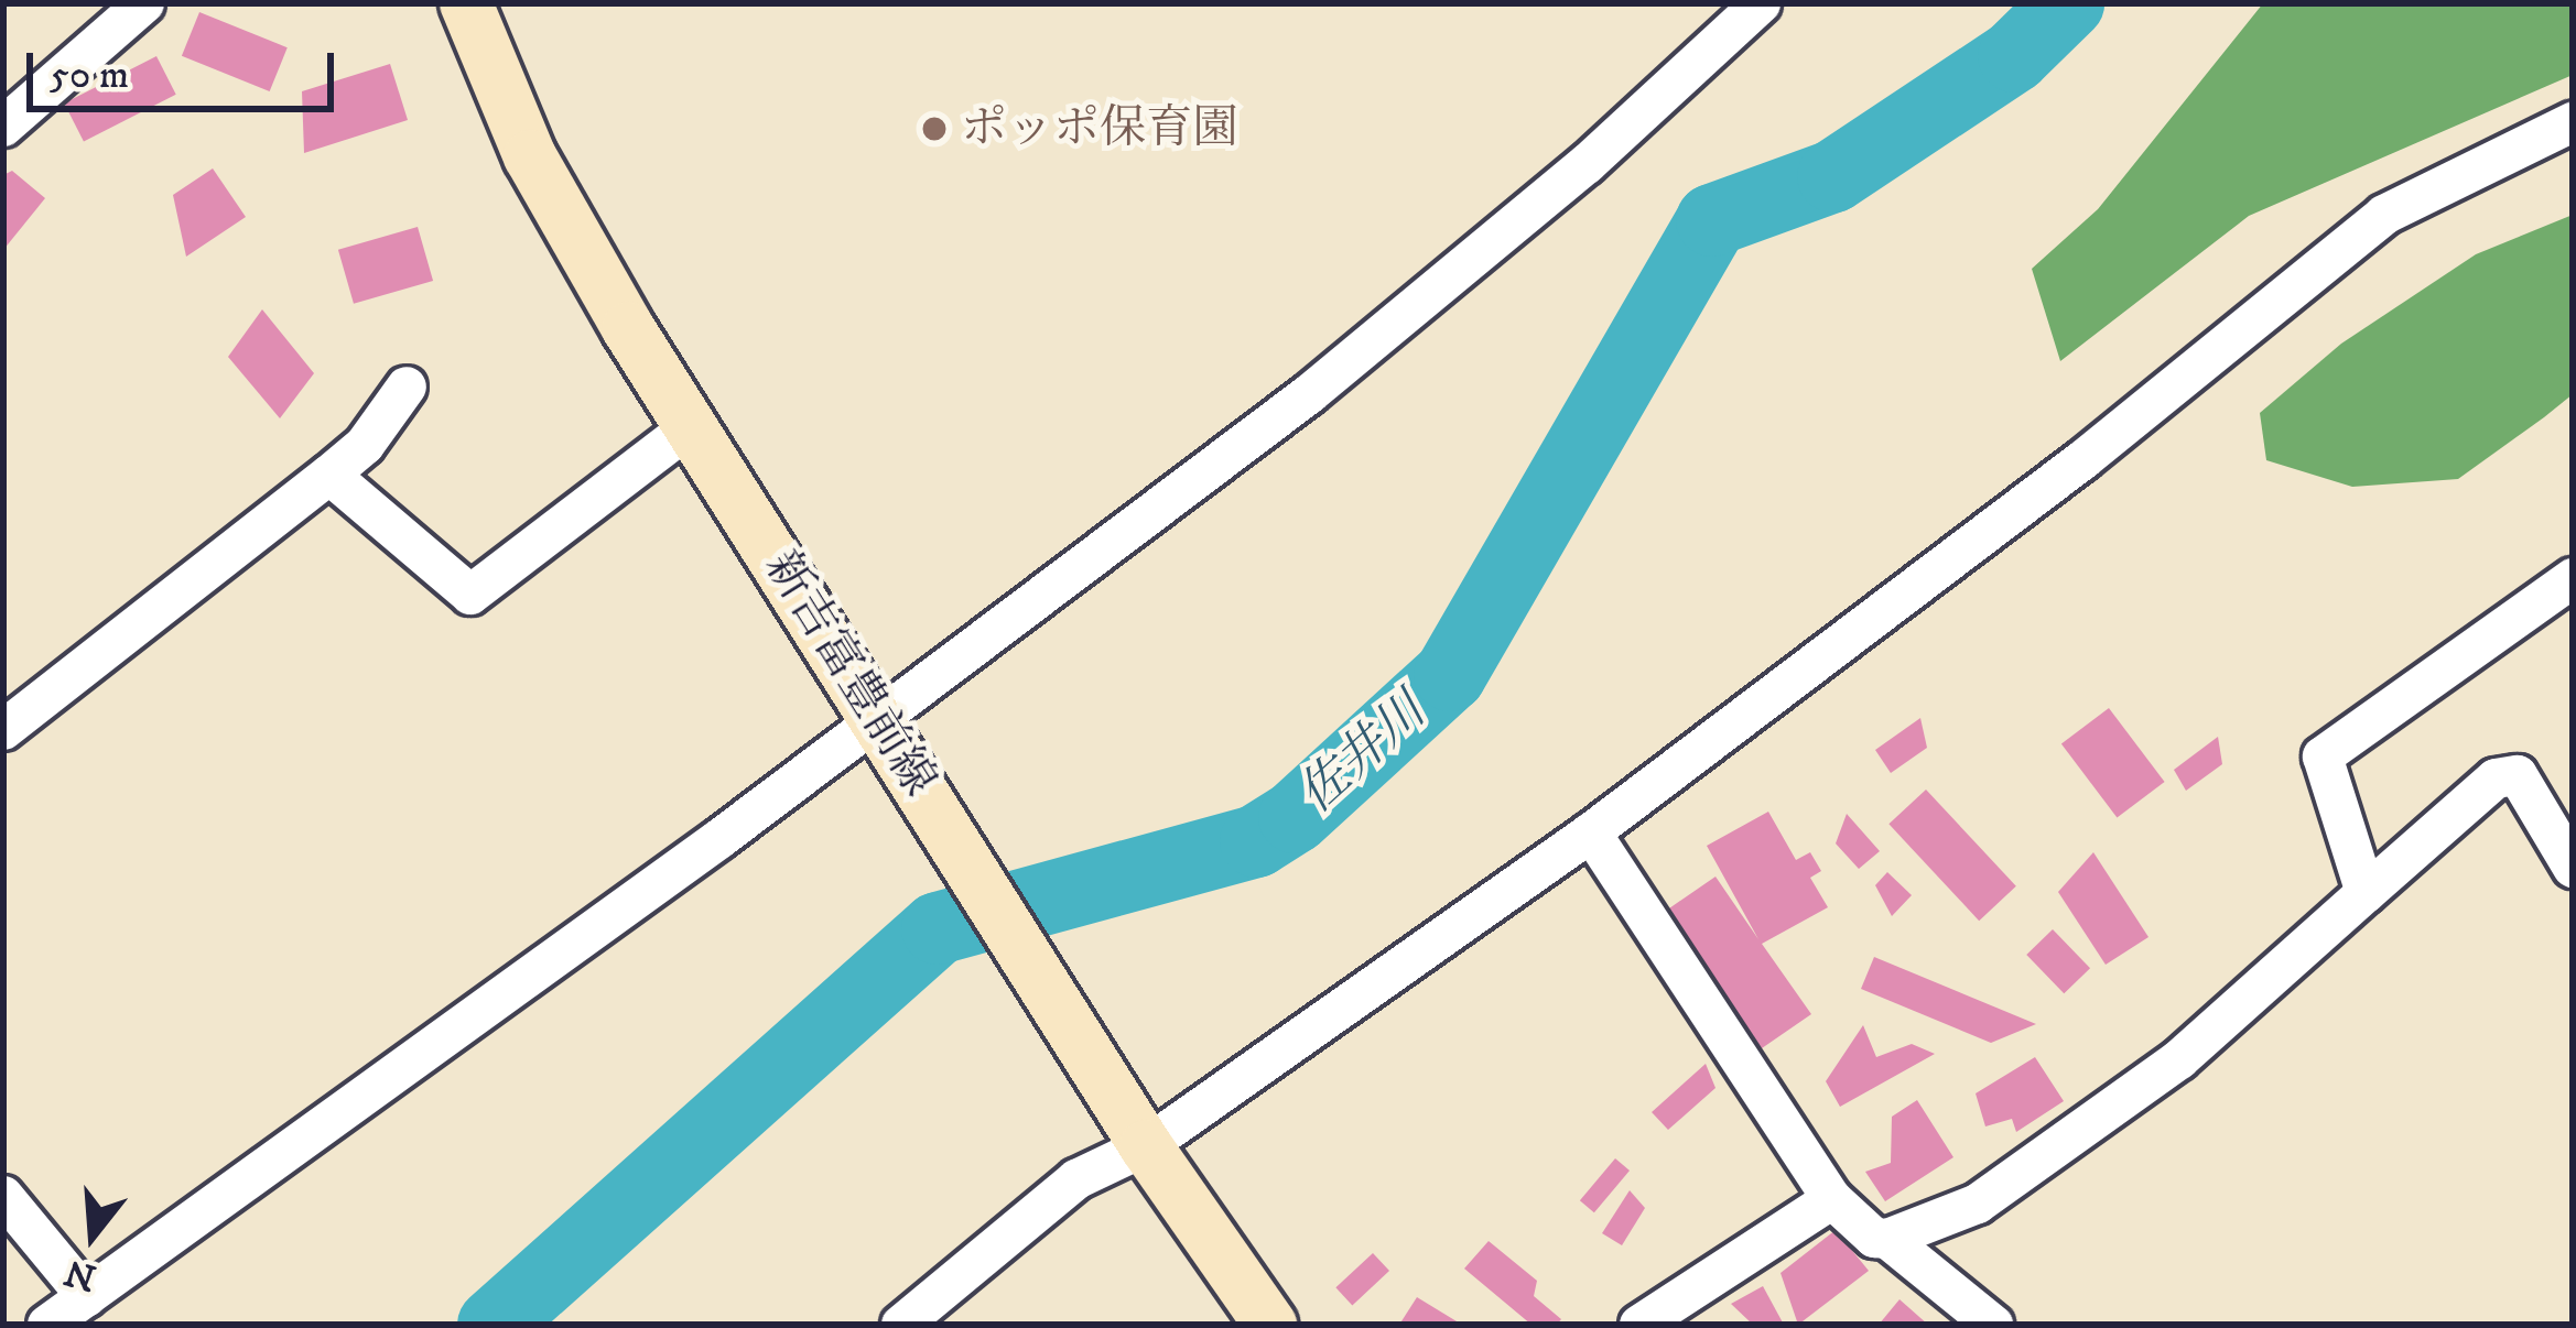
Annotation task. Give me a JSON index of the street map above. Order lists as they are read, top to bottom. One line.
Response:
{"streets":{"main road":["新吉富豊前線"]},"water":["佐井川"],"places":["ポッポ保育園"],"scale_bar":"50 m","north":"bottom"}
